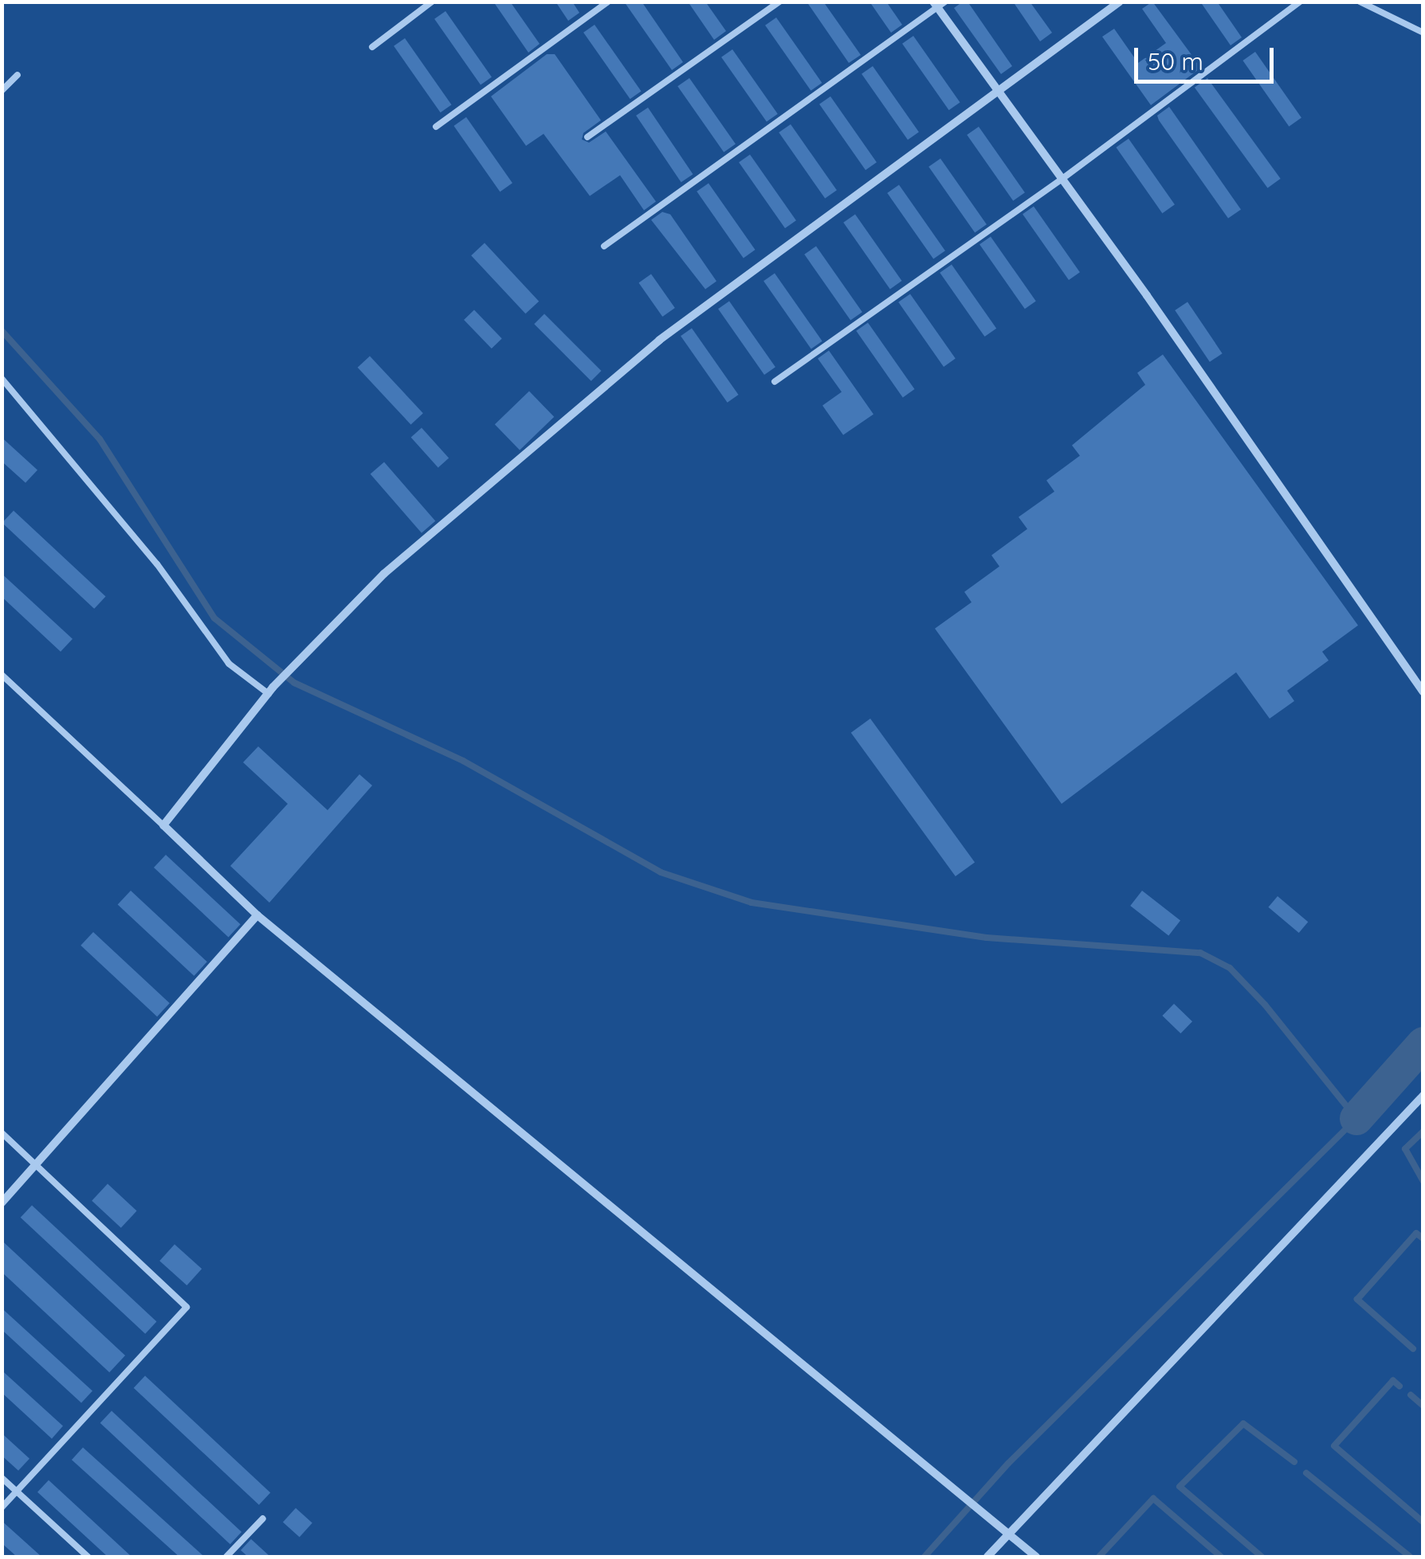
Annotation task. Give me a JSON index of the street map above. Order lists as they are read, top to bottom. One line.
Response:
{"scale_bar":"50 m"}
